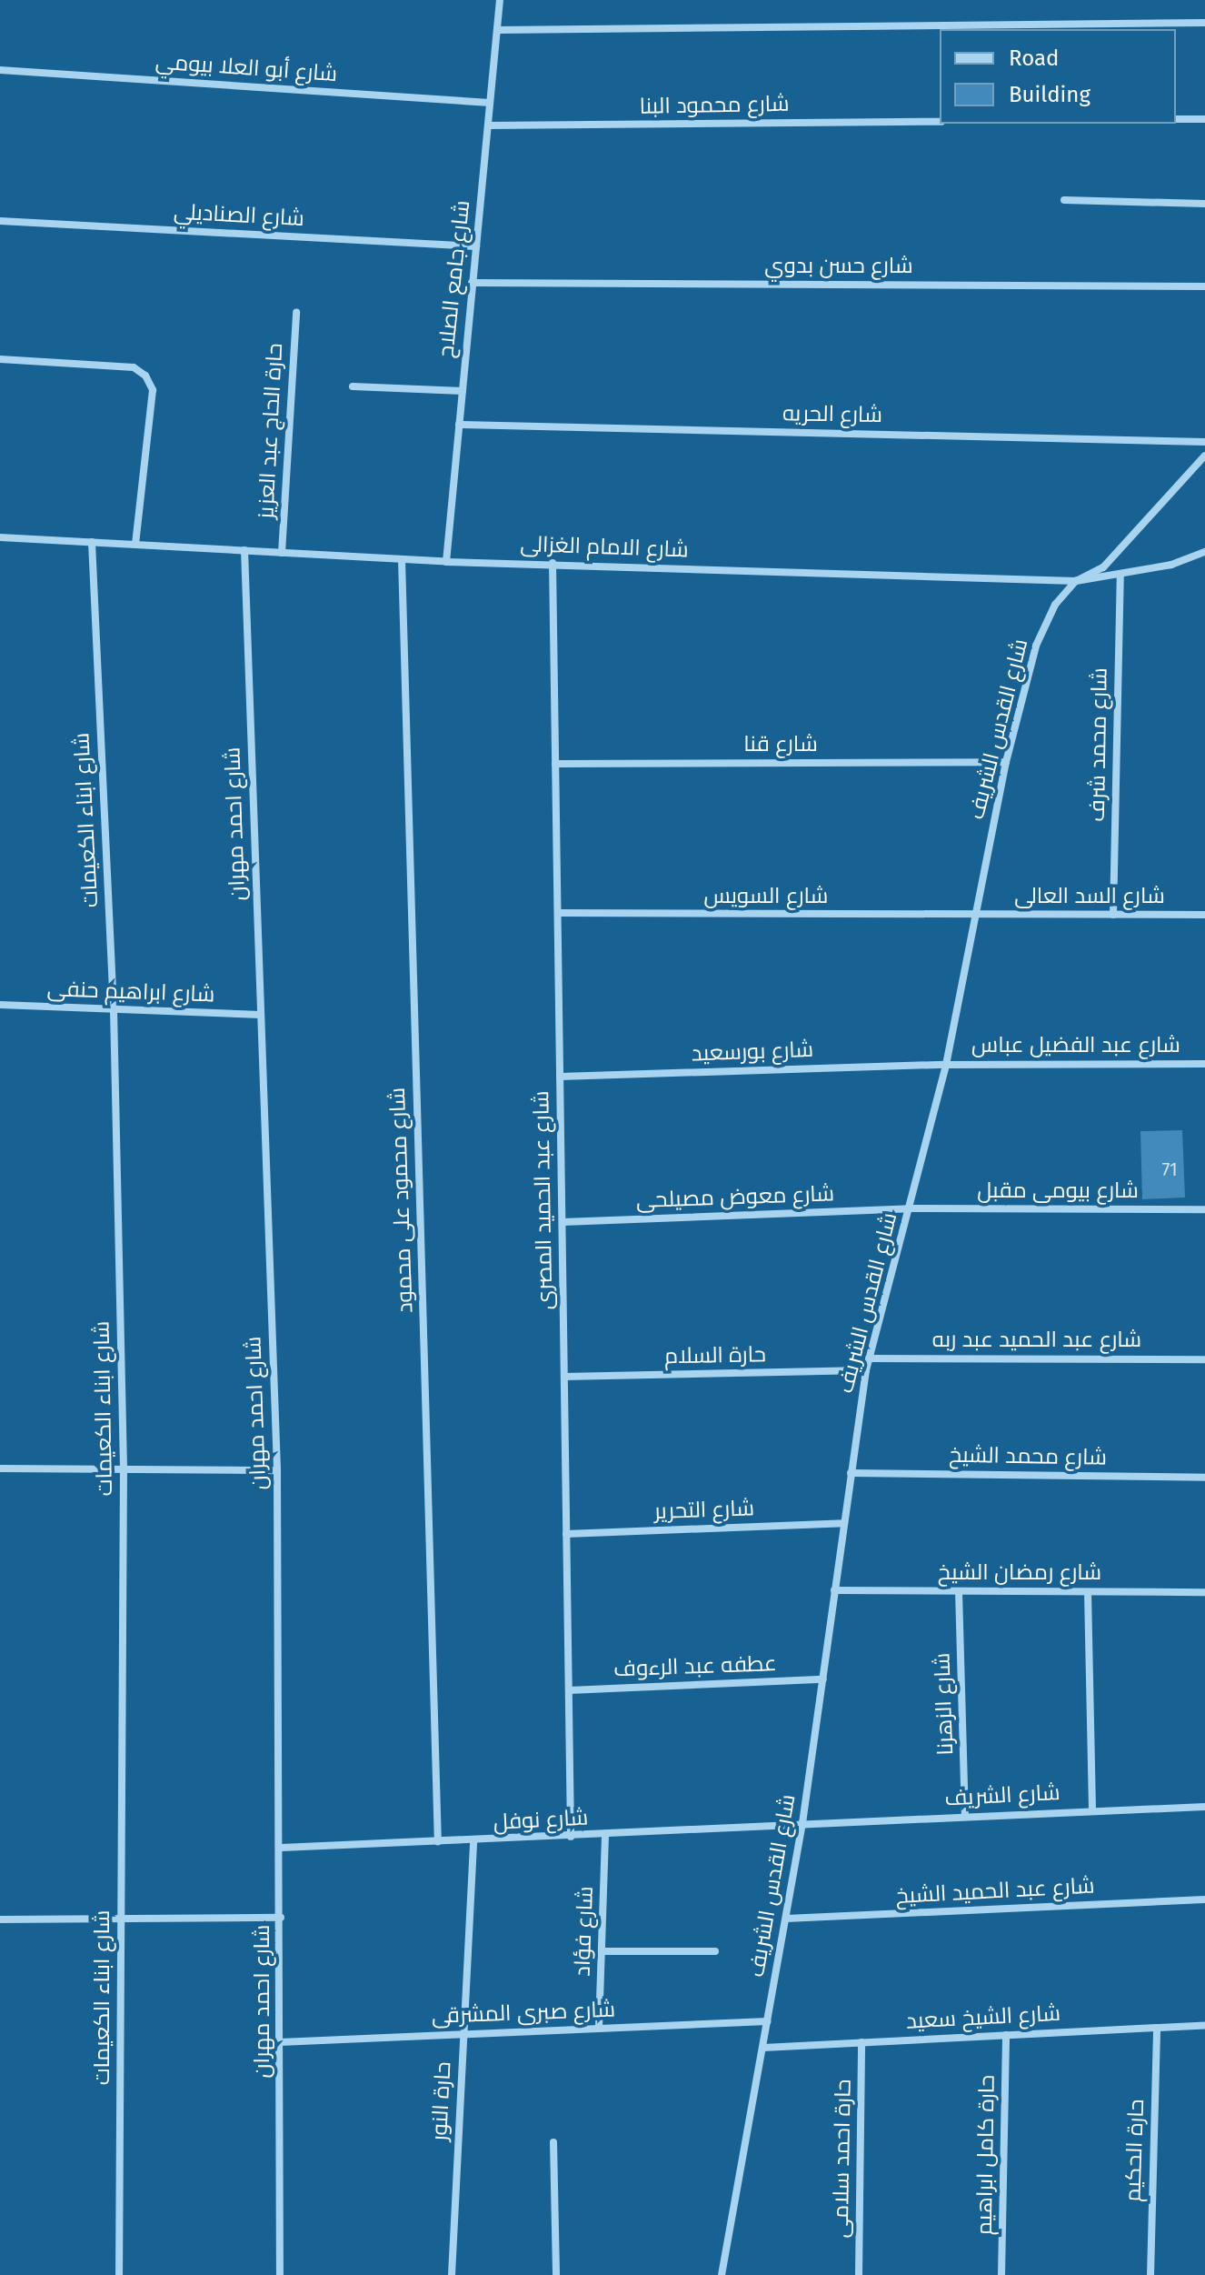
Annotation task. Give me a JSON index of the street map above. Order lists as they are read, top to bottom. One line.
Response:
{"streets":{"street":["شارع أبو العلا بيومي","شارع محمود البنا","شارع الصناديلي","شارع حسن بدوي","شارع جامع الصلاح","شارع الحريه","حارة الحاج عبد العزيز","شارع الامام الغزالى","شارع القدس الشريف","شارع قنا","شارع محمد شرف","شارع ابناء الكعيمات","شارع احمد مهران","شارع السويس","شارع السد العالى","شارع ابراهيم حنفى","شارع عبد الفضيل عباس","شارع بورسعيد","شارع بيومى مقبل","شارع معوض مصيلحى","شارع محمود على محمود","شارع عبد الحميد المصرى","شارع عبد الحميد عبد ربه","حارة السلام","شارع محمد الشيخ","شارع التحرير","شارع رمضان الشيخ","عطفه عبد الرءوف","شارع الزهرنا","شارع الشريف","شارع نوفل","شارع عبد الحميد الشيخ","شارع فؤاد","شارع صبرى المشرقى","شارع الشيخ سعيد","حارة النور","حارة الحكيم","حارة كامل ابراهيم","حارة احمد سلامى"]},"crossings":[["شارع أبو العلا بيومي","شارع جامع الصلاح"],["شارع محمود البنا","شارع جامع الصلاح"],["شارع الصناديلي","شارع جامع الصلاح"],["شارع حسن بدوي","شارع جامع الصلاح"],["شارع جامع الصلاح","شارع الحريه"],["شارع جامع الصلاح","شارع الامام الغزالى"],["حارة الحاج عبد العزيز","شارع الامام الغزالى"],["شارع الامام الغزالى","شارع القدس الشريف"],["شارع الامام الغزالى","شارع محمد شرف"],["شارع الامام الغزالى","شارع ابناء الكعيمات"],["شارع الامام الغزالى","شارع احمد مهران"],["شارع الامام الغزالى","شارع محمود على محمود"],["شارع الامام الغزالى","شارع عبد الحميد المصرى"],["شارع القدس الشريف","شارع قنا"],["شارع القدس الشريف","شارع السويس"],["شارع القدس الشريف","شارع السد العالى"],["شارع القدس الشريف","شارع عبد الفضيل عباس"],["شارع القدس الشريف","شارع بورسعيد"],["شارع القدس الشريف","شارع بيومى مقبل"],["شارع القدس الشريف","شارع معوض مصيلحى"],["شارع القدس الشريف","شارع عبد الحميد عبد ربه"],["شارع القدس الشريف","حارة السلام"],["شارع القدس الشريف","شارع محمد الشيخ"],["شارع القدس الشريف","شارع التحرير"],["شارع القدس الشريف","شارع رمضان الشيخ"],["شارع القدس الشريف","عطفه عبد الرءوف"],["شارع القدس الشريف","شارع الشريف"],["شارع القدس الشريف","شارع نوفل"],["شارع القدس الشريف","شارع عبد الحميد الشيخ"],["شارع القدس الشريف","شارع صبرى المشرقى"],["شارع القدس الشريف","شارع الشيخ سعيد"],["شارع قنا","شارع عبد الحميد المصرى"],["شارع محمد شرف","شارع السد العالى"],["شارع ابناء الكعيمات","شارع ابراهيم حنفى"],["شارع احمد مهران","شارع ابراهيم حنفى"],["شارع احمد مهران","شارع نوفل"],["شارع احمد مهران","شارع صبرى المشرقى"],["شارع السويس","شارع السد العالى"],["شارع السويس","شارع عبد الحميد المصرى"],["شارع عبد الفضيل عباس","شارع بورسعيد"],["شارع بورسعيد","شارع عبد الحميد المصرى"],["شارع بيومى مقبل","شارع معوض مصيلحى"],["شارع معوض مصيلحى","شارع عبد الحميد المصرى"],["شارع محمود على محمود","شارع نوفل"],["شارع عبد الحميد المصرى","حارة السلام"],["شارع عبد الحميد المصرى","شارع التحرير"],["شارع عبد الحميد المصرى","عطفه عبد الرءوف"],["شارع عبد الحميد المصرى","شارع نوفل"],["شارع رمضان الشيخ","شارع الزهرنا"],["شارع الزهرنا","شارع الشريف"],["شارع الشريف","شارع نوفل"],["شارع نوفل","شارع فؤاد"],["شارع نوفل","حارة النور"],["شارع فؤاد","شارع صبرى المشرقى"],["شارع صبرى المشرقى","حارة النور"],["شارع الشيخ سعيد","حارة الحكيم"],["شارع الشيخ سعيد","حارة كامل ابراهيم"],["شارع الشيخ سعيد","حارة احمد سلامى"]],"house_numbers":["71"],"legend":["Road","Building"]}
